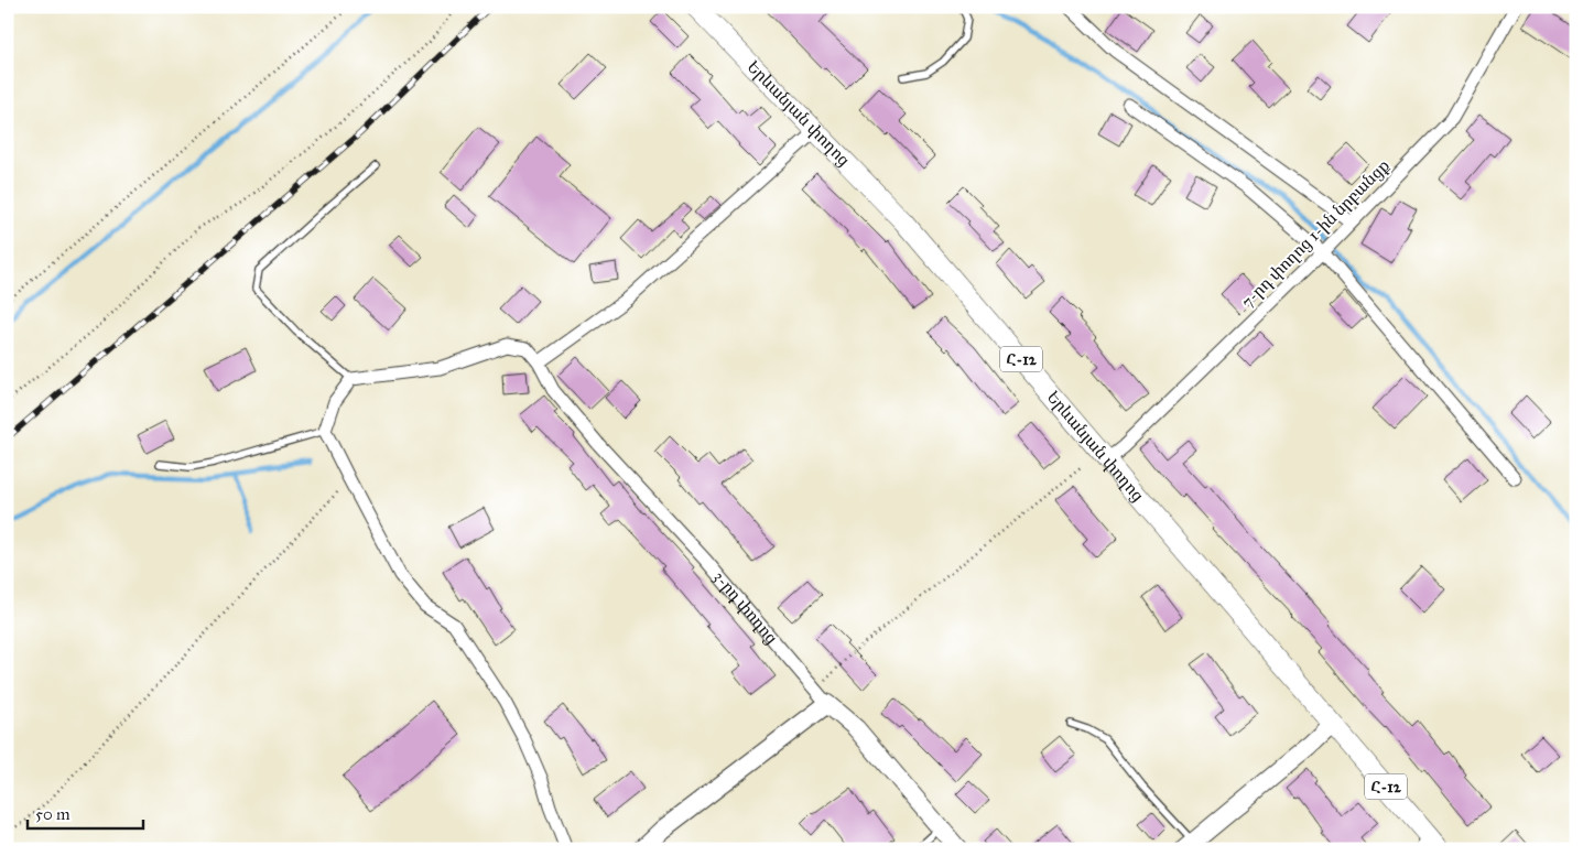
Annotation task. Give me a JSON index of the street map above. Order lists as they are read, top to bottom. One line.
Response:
{"streets":{"main road":["Երևանյան փողոց","Հ-12"],"street":["7-րդ փողոց 1-ին նրբանցք","3-րդ փողոց"]},"crossings":[["Երևանյան փողոց","7-րդ փողոց 1-ին նրբանցք"]],"scale_bar":"50 m"}
